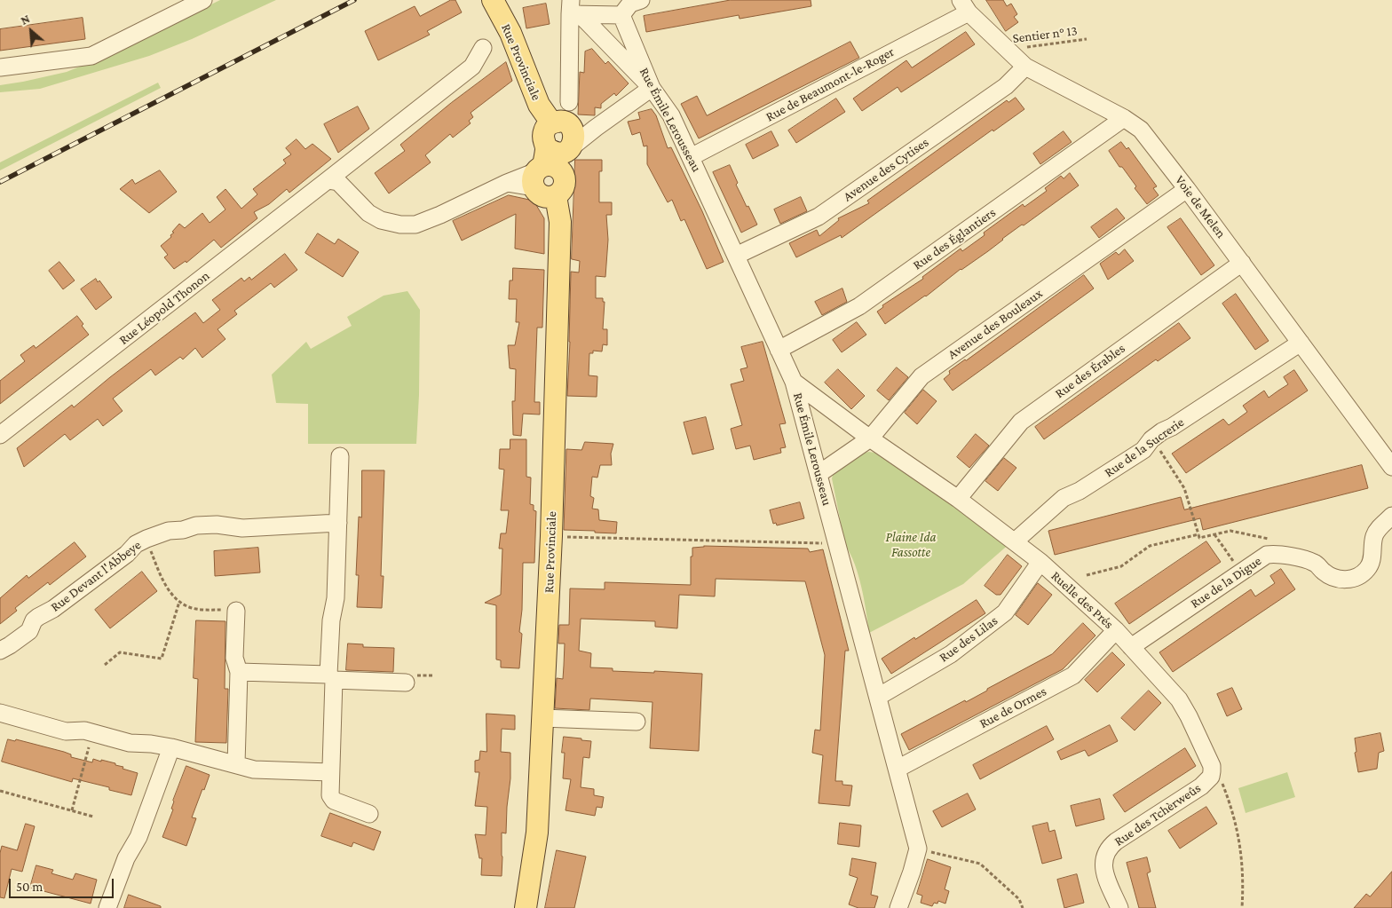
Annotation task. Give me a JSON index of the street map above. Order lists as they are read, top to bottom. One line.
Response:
{"streets":{"main road":["Rue Provinciale"],"street":["Rue de Beaumont-le-Roger","Rue Émile Lerousseau","Avenue des Cytises","Voie de Melen","Rue des Églantiers","Rue Léopold Thonon","Avenue des Bouleaux","Rue des Érables","Rue de la Sucrerie","Rue Devant l'Abbeye","Rue de la Digue","Ruelle des Prés","Rue des Lilas","Rue de Ormes","Rue des Tchèrweûs"],"path":["Sentier n° 13"]},"crossings":[["Sentier n° 13","Voie de Melen"],["Rue de Beaumont-le-Roger","Rue Émile Lerousseau"],["Rue de Beaumont-le-Roger","Voie de Melen"],["Rue Émile Lerousseau","Avenue des Cytises"],["Rue Émile Lerousseau","Rue des Églantiers"],["Rue Émile Lerousseau","Avenue des Bouleaux"],["Rue Émile Lerousseau","Ruelle des Prés"],["Rue Émile Lerousseau","Rue des Lilas"],["Rue Émile Lerousseau","Rue de Ormes"],["Avenue des Cytises","Voie de Melen"],["Voie de Melen","Rue des Églantiers"],["Voie de Melen","Avenue des Bouleaux"],["Voie de Melen","Rue des Érables"],["Voie de Melen","Rue de la Sucrerie"],["Avenue des Bouleaux","Ruelle des Prés"],["Rue des Érables","Ruelle des Prés"],["Rue de la Sucrerie","Ruelle des Prés"],["Rue de la Digue","Ruelle des Prés"],["Ruelle des Prés","Rue des Lilas"],["Ruelle des Prés","Rue de Ormes"],["Ruelle des Prés","Rue des Tchèrweûs"]],"parks":["Plaine Ida Fassotte"],"scale_bar":"50 m","north":"top left"}
